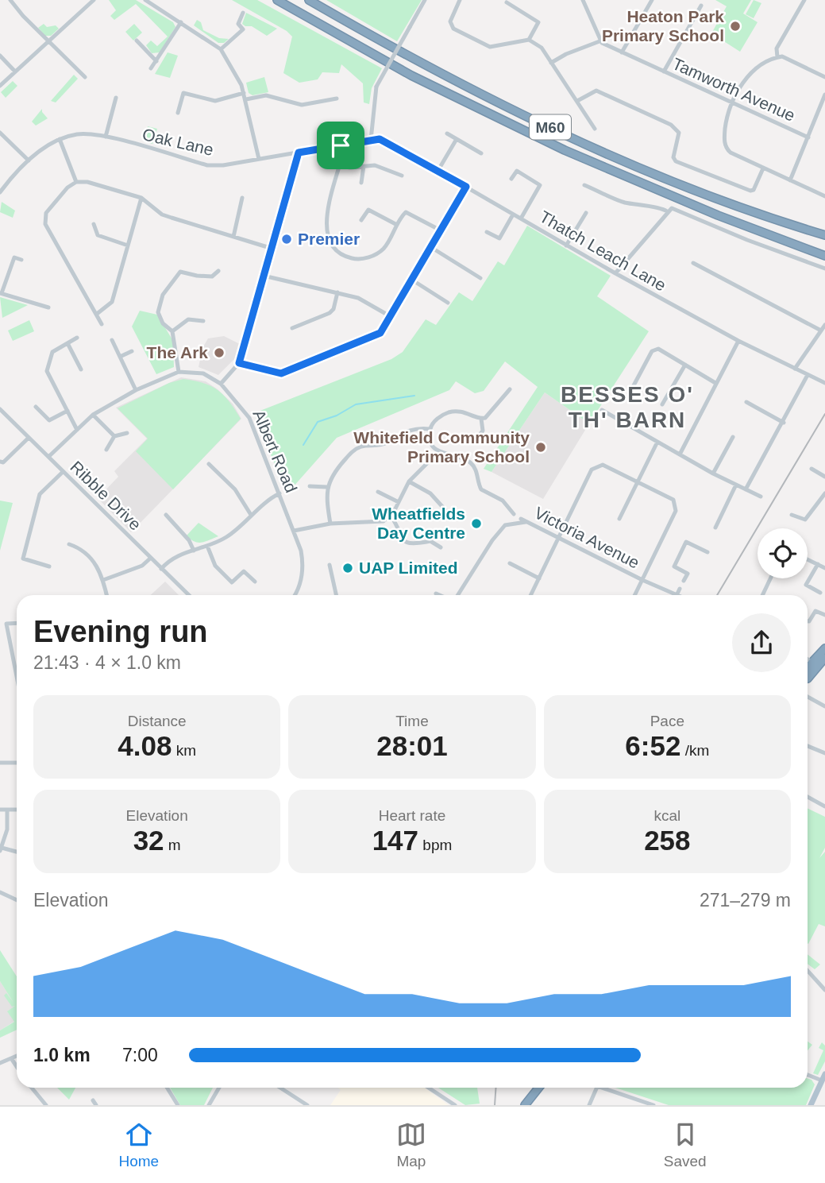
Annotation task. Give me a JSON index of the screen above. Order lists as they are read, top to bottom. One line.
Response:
{"streets":{"highway":["M60"],"street":["Tamworth Avenue","Oak Lane","Thatch Leach Lane","Albert Road","Ribble Drive","Victoria Avenue"]},"crossings":[["Oak Lane","Thatch Leach Lane"],["Albert Road","Ribble Drive"]],"districts":["BESSES O' TH' BARN"],"places":["Heaton Park Primary School","Premier","The Ark","Whitefield Community Primary School","Wheatfields Day Centre","UAP Limited"],"page":{"heading":["Evening run","21:43 · 4 × 1.0 km"],"stats":[["Distance","4.08 km"],["Time","28:01"],["Pace","6:52 /km"],["Elevation","32 m"],["Heart rate","147 bpm"],["kcal","258"]],"chart":["Elevation","271–279 m"],"list":[{"name":"1.0 km","note":"7:00"}],"tabs":["Home","Map","Saved"]}}
